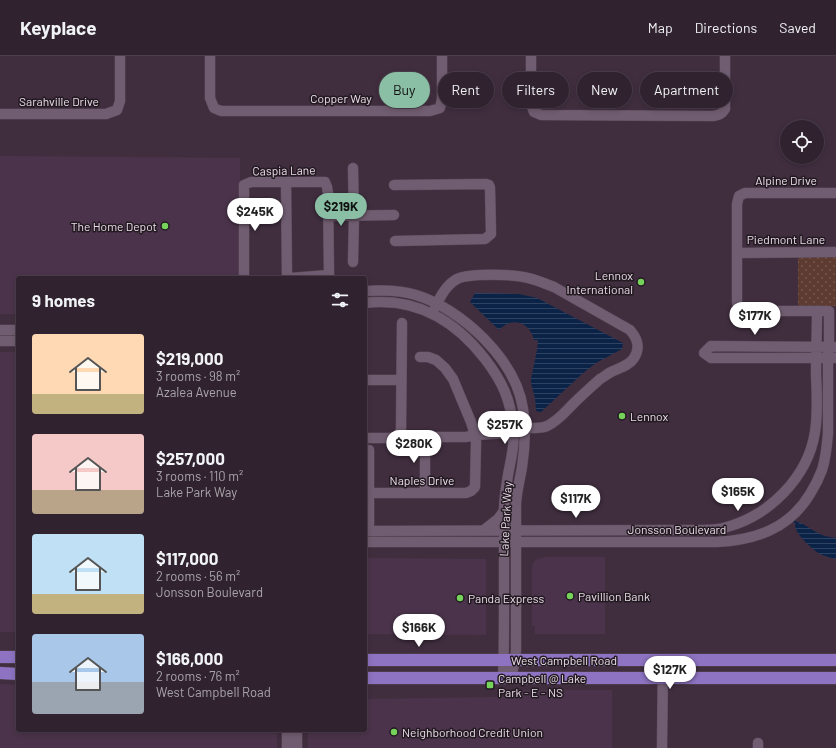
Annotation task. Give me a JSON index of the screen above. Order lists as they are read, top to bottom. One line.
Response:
{"streets":{"main road":["West Campbell Road"],"street":["Copper Way","Sarahville Drive","Caspia Lane","Alpine Drive","Piedmont Lane","Naples Drive","Lake Park Way","Jonsson Boulevard"]},"crossings":[["Alpine Drive","Piedmont Lane"],["Lake Park Way","Jonsson Boulevard"],["Lake Park Way","West Campbell Road"]],"places":{"other":["The Home Depot","Lennox International","Lennox","Pavillion Bank","Panda Express","Neighborhood Credit Union"],"transit":["Campbell @ Lake Park - E - NS"]},"page":{"header":"Keyplace","nav":["Map","Directions","Saved"],"chip":["Buy","Rent","Filters","New","Apartment"],"price":["$219K","$245K","$177K","$257K","$280K","$165K","$117K","$166K","$127K"],"heading":"9 homes","list":[{"name":"$219,000","note":"3 rooms · 98 m² · Azalea Avenue"},{"name":"$257,000","note":"3 rooms · 110 m² · Lake Park Way"},{"name":"$117,000","note":"2 rooms · 56 m² · Jonsson Boulevard"},{"name":"$166,000","note":"2 rooms · 76 m² · West Campbell Road"}]}}
